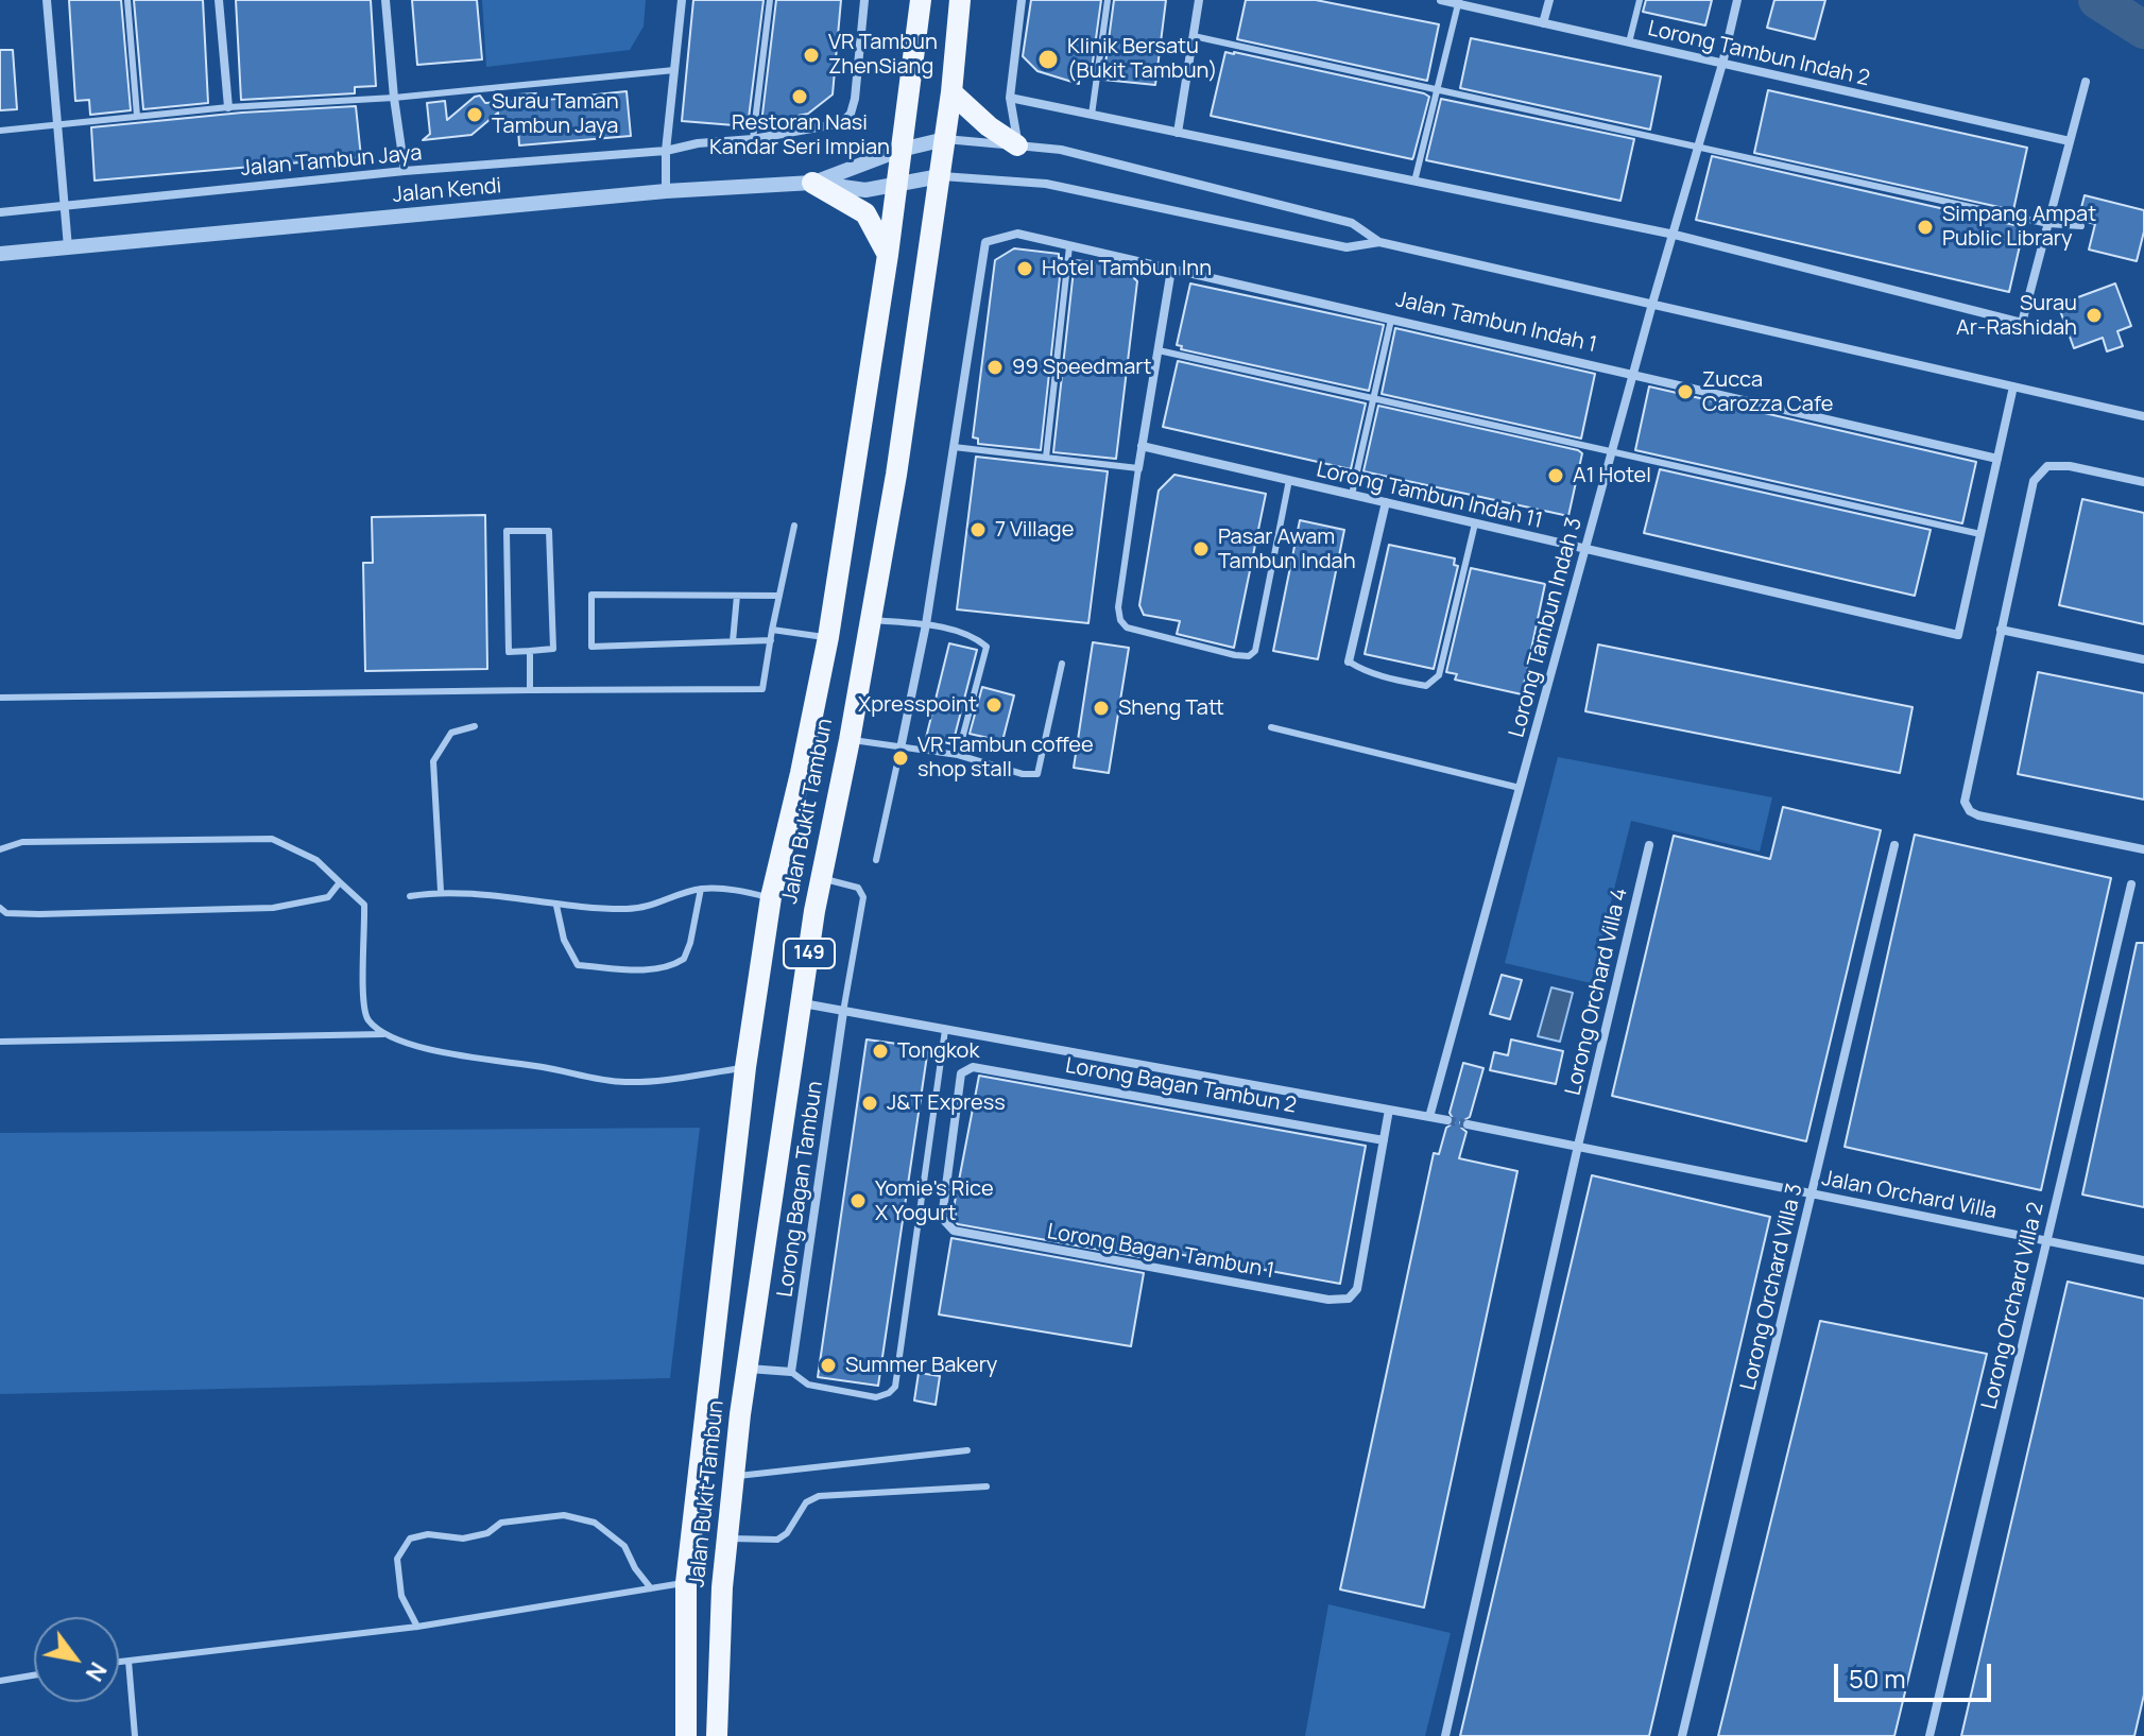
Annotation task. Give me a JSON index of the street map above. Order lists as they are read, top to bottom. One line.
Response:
{"streets":{"main road":["Jalan Bukit Tambun","149"],"street":["Lorong Tambun Indah 2","Jalan Tambun Jaya","Jalan Kendi","Jalan Tambun Indah 1","Lorong Tambun Indah 11","Lorong Tambun Indah 3","Lorong Orchard Villa 4","Lorong Bagan Tambun 2","Lorong Bagan Tambun","Jalan Orchard Villa","Lorong Bagan Tambun 1","Lorong Orchard Villa 3","Lorong Orchard Villa 2"]},"crossings":[["Lorong Tambun Indah 2","Lorong Tambun Indah 3"],["Jalan Kendi","Jalan Bukit Tambun"],["Jalan Tambun Indah 1","Lorong Tambun Indah 3"],["Lorong Tambun Indah 11","Lorong Tambun Indah 3"],["Lorong Orchard Villa 4","Jalan Orchard Villa"],["Lorong Bagan Tambun 2","Lorong Bagan Tambun 1"],["Jalan Orchard Villa","Lorong Orchard Villa 3"],["Jalan Orchard Villa","Lorong Orchard Villa 2"]],"places":["VR Tambun ZhenSiang","Klinik Bersatu (Bukit Tambun)","Restoran Nasi Kandar Seri Impian","Surau Taman Tambun Jaya","Simpang Ampat Public Library","Hotel Tambun Inn","Surau Ar-Rashidah","99 Speedmart","Zucca Carozza Cafe","A1 Hotel","7 Village","Pasar Awam Tambun Indah","Xpresspoint","Sheng Tatt","VR Tambun coffee shop stall","Tongkok","J&T Express","Yomie's Rice X Yogurt","Summer Bakery"],"scale_bar":"50 m","north":"bottom right"}
